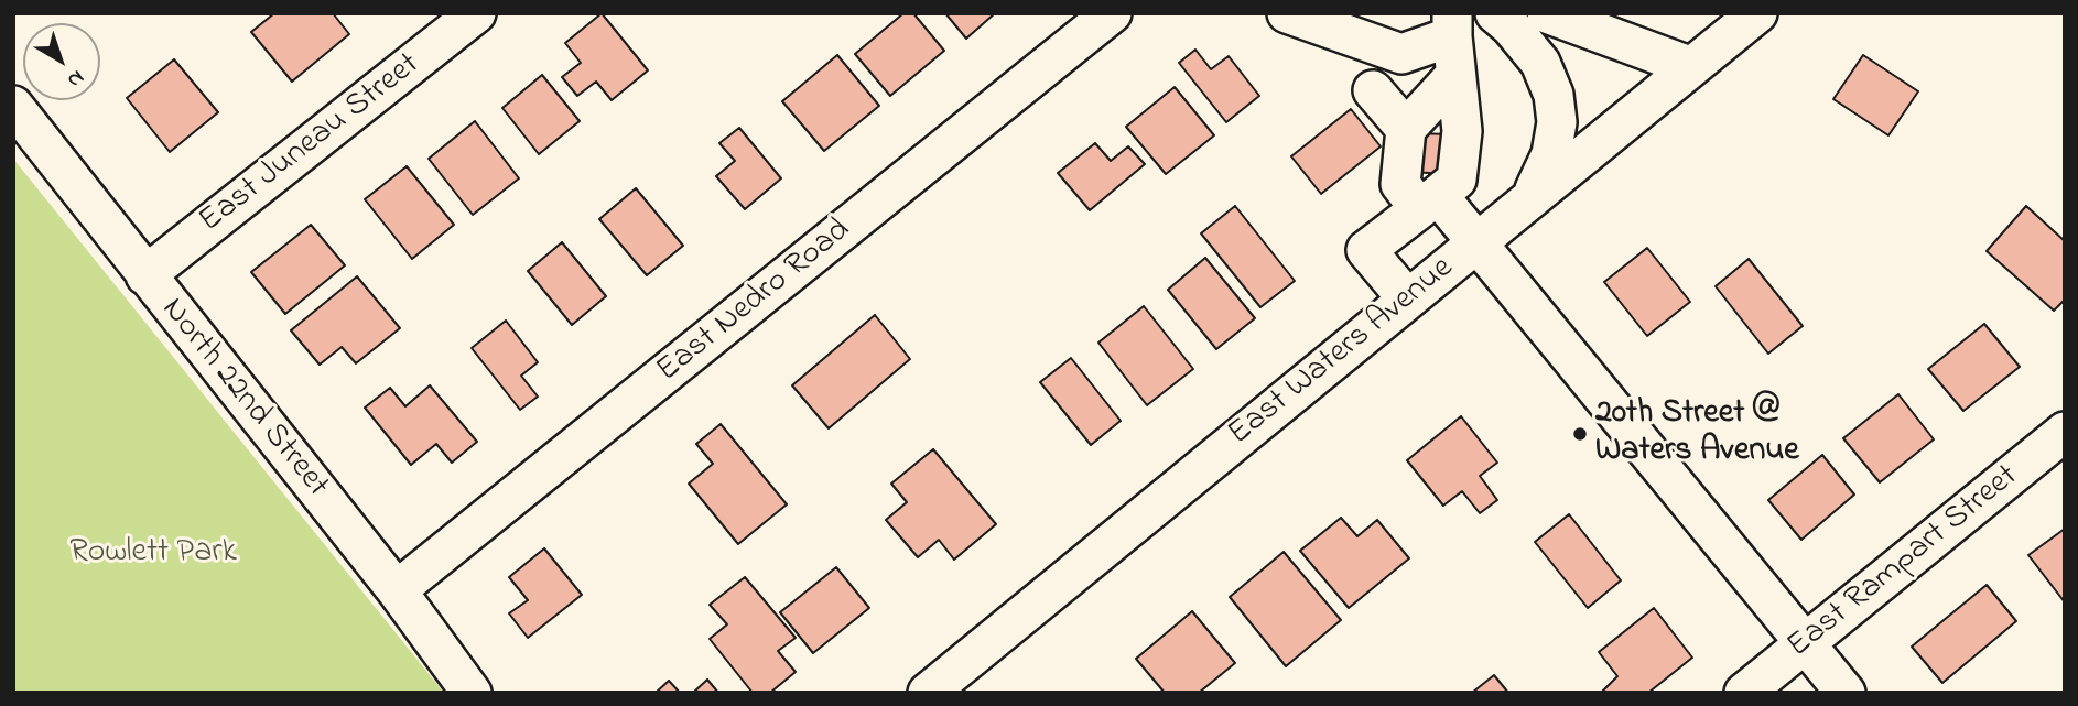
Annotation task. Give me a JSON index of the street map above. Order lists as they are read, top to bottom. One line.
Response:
{"streets":{"street":["East Juneau Street","East Nedro Road","East Waters Avenue","North 22nd Street","East Rampart Street"]},"crossings":[["East Juneau Street","North 22nd Street"],["East Nedro Road","North 22nd Street"]],"parks":["Rowlett Park"],"places":["20th Street @ Waters Avenue"],"north":"bottom right"}
